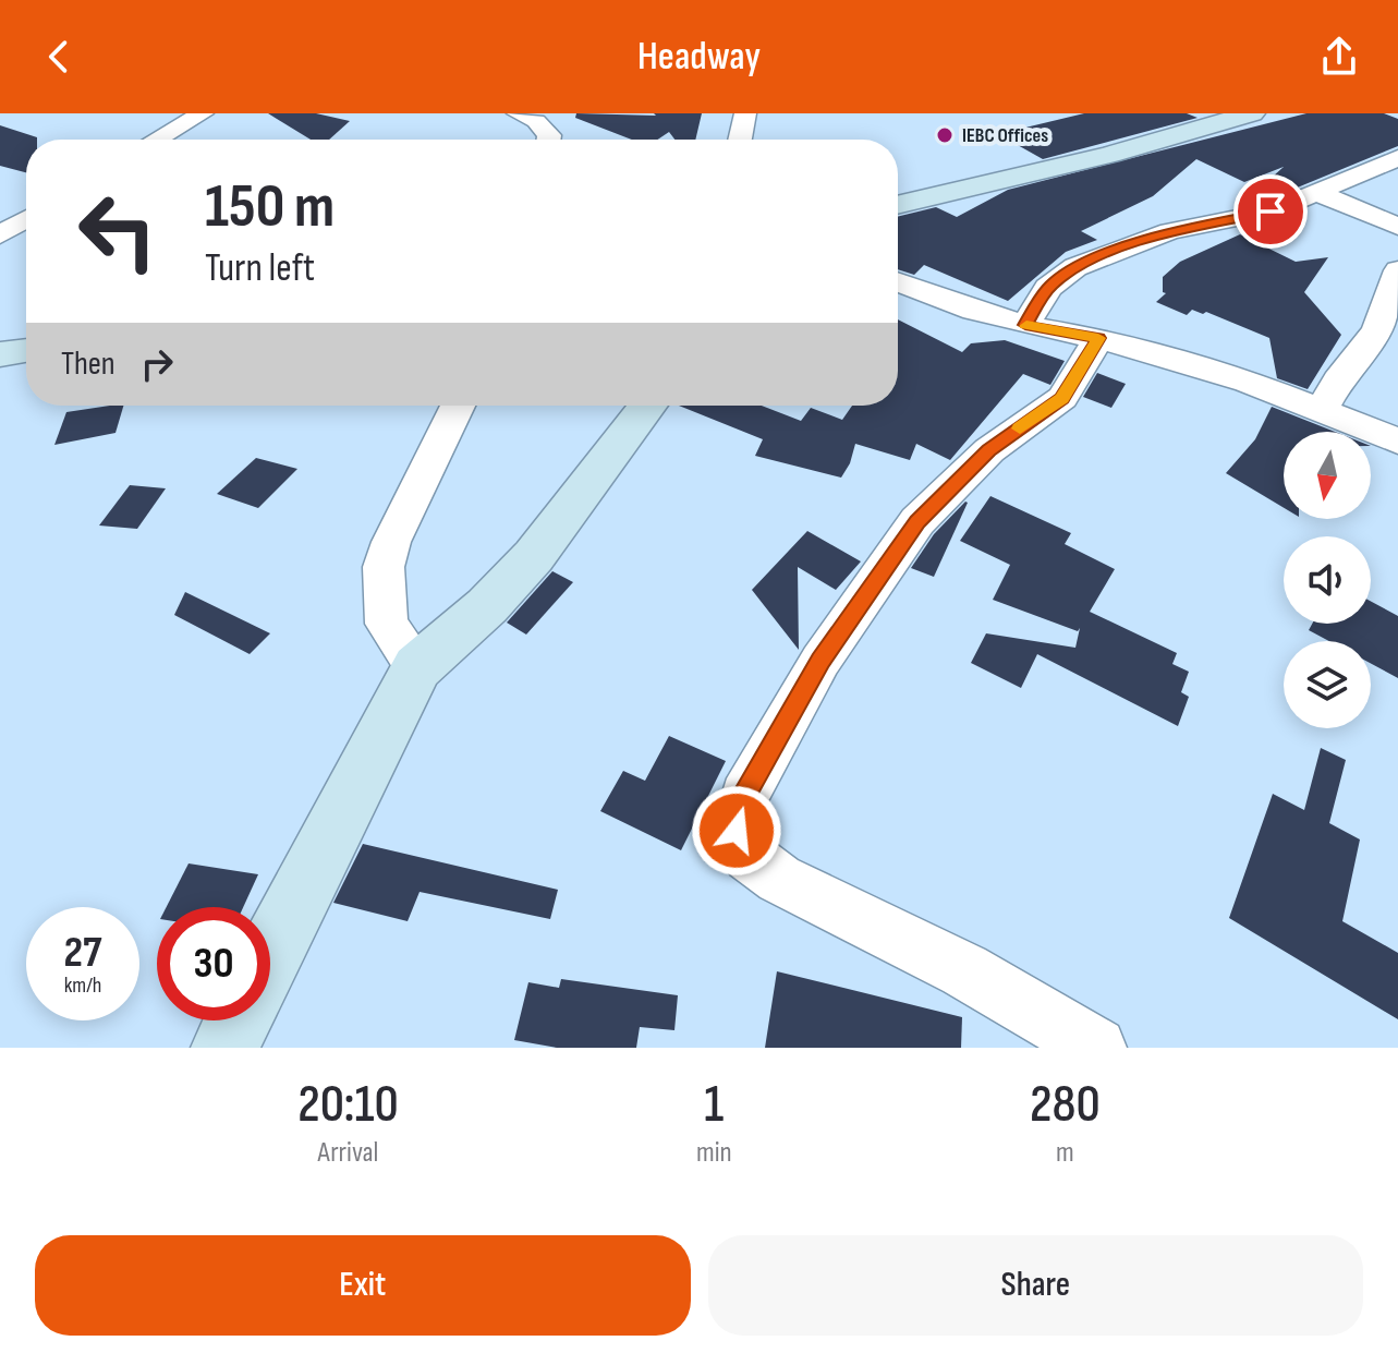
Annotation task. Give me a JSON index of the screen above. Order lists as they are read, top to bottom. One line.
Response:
{"places":["IEBC Offices"],"north":"bottom","page":{"header":"Headway","turn":["150 m","Turn left"],"then":"Then","speed":"27 km/h","limit":"30","eta":["20:10","Arrival","1","min","280","m"],"buttons":["Exit","Share"]}}
